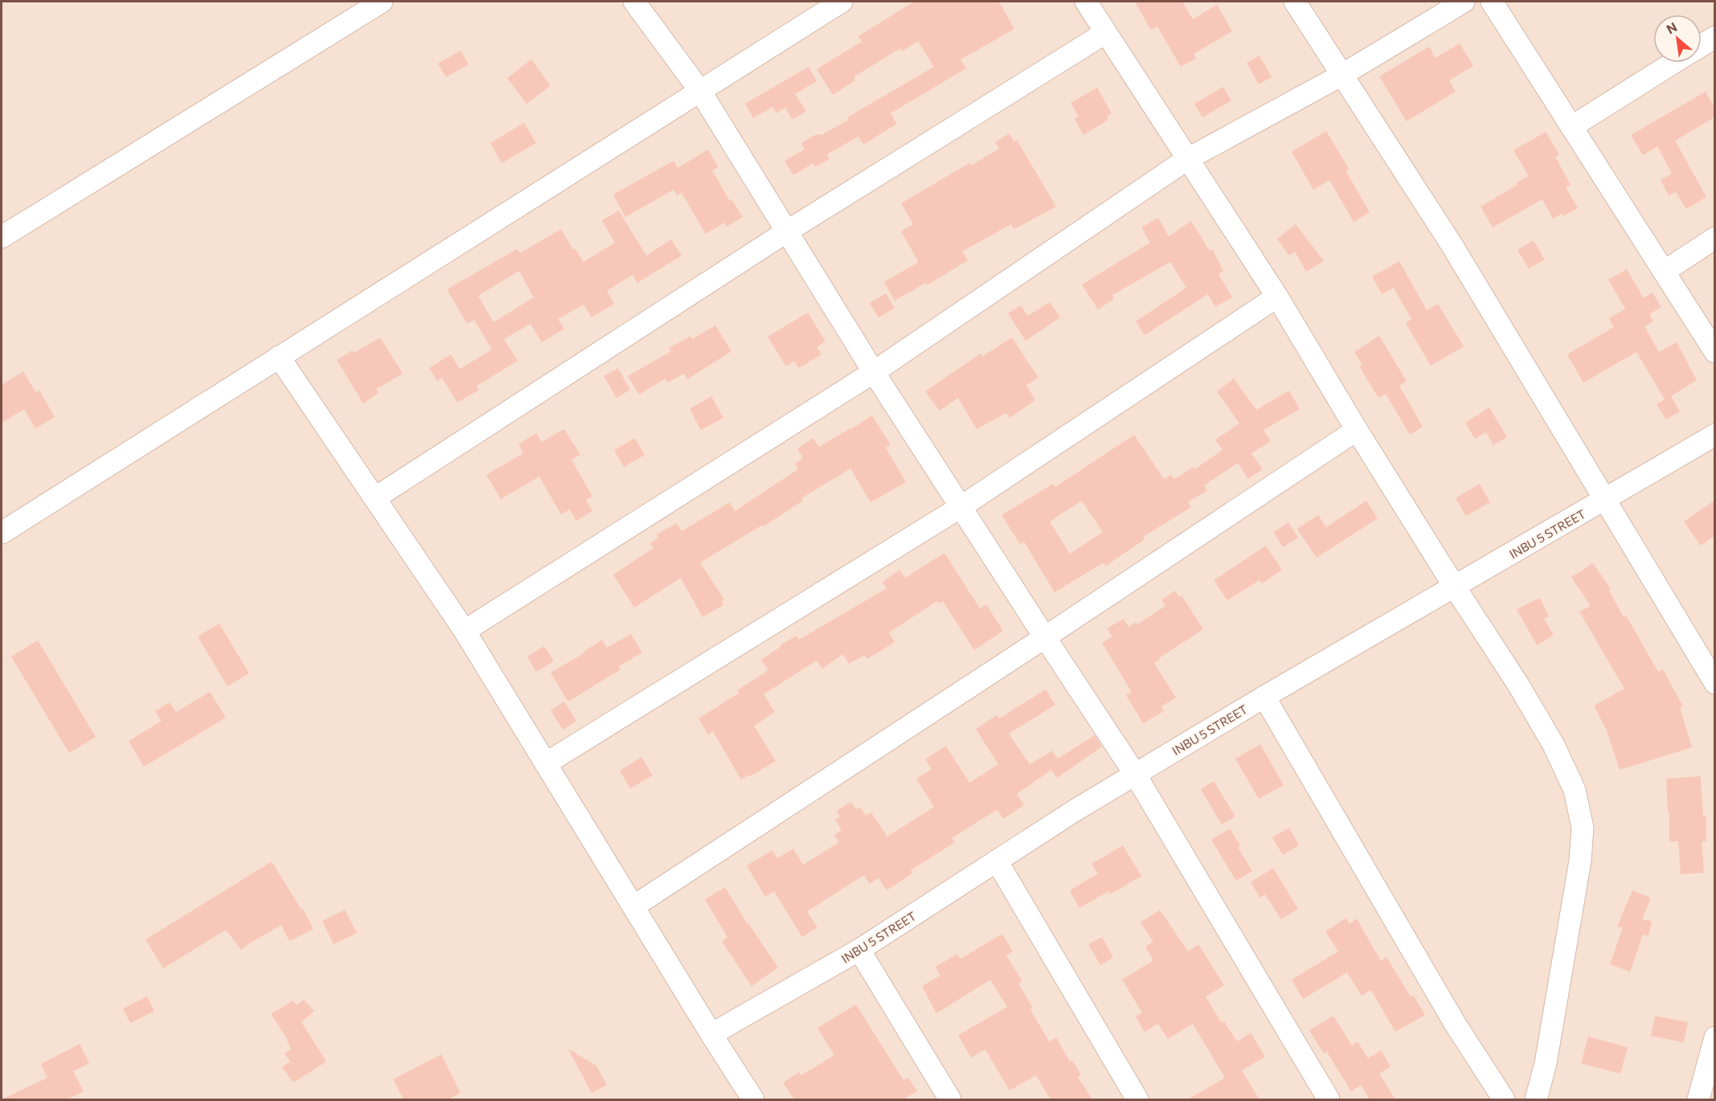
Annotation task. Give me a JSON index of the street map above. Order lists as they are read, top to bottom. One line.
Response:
{"streets":{"street":["INBU 5 STREET"]},"north":"top left"}
